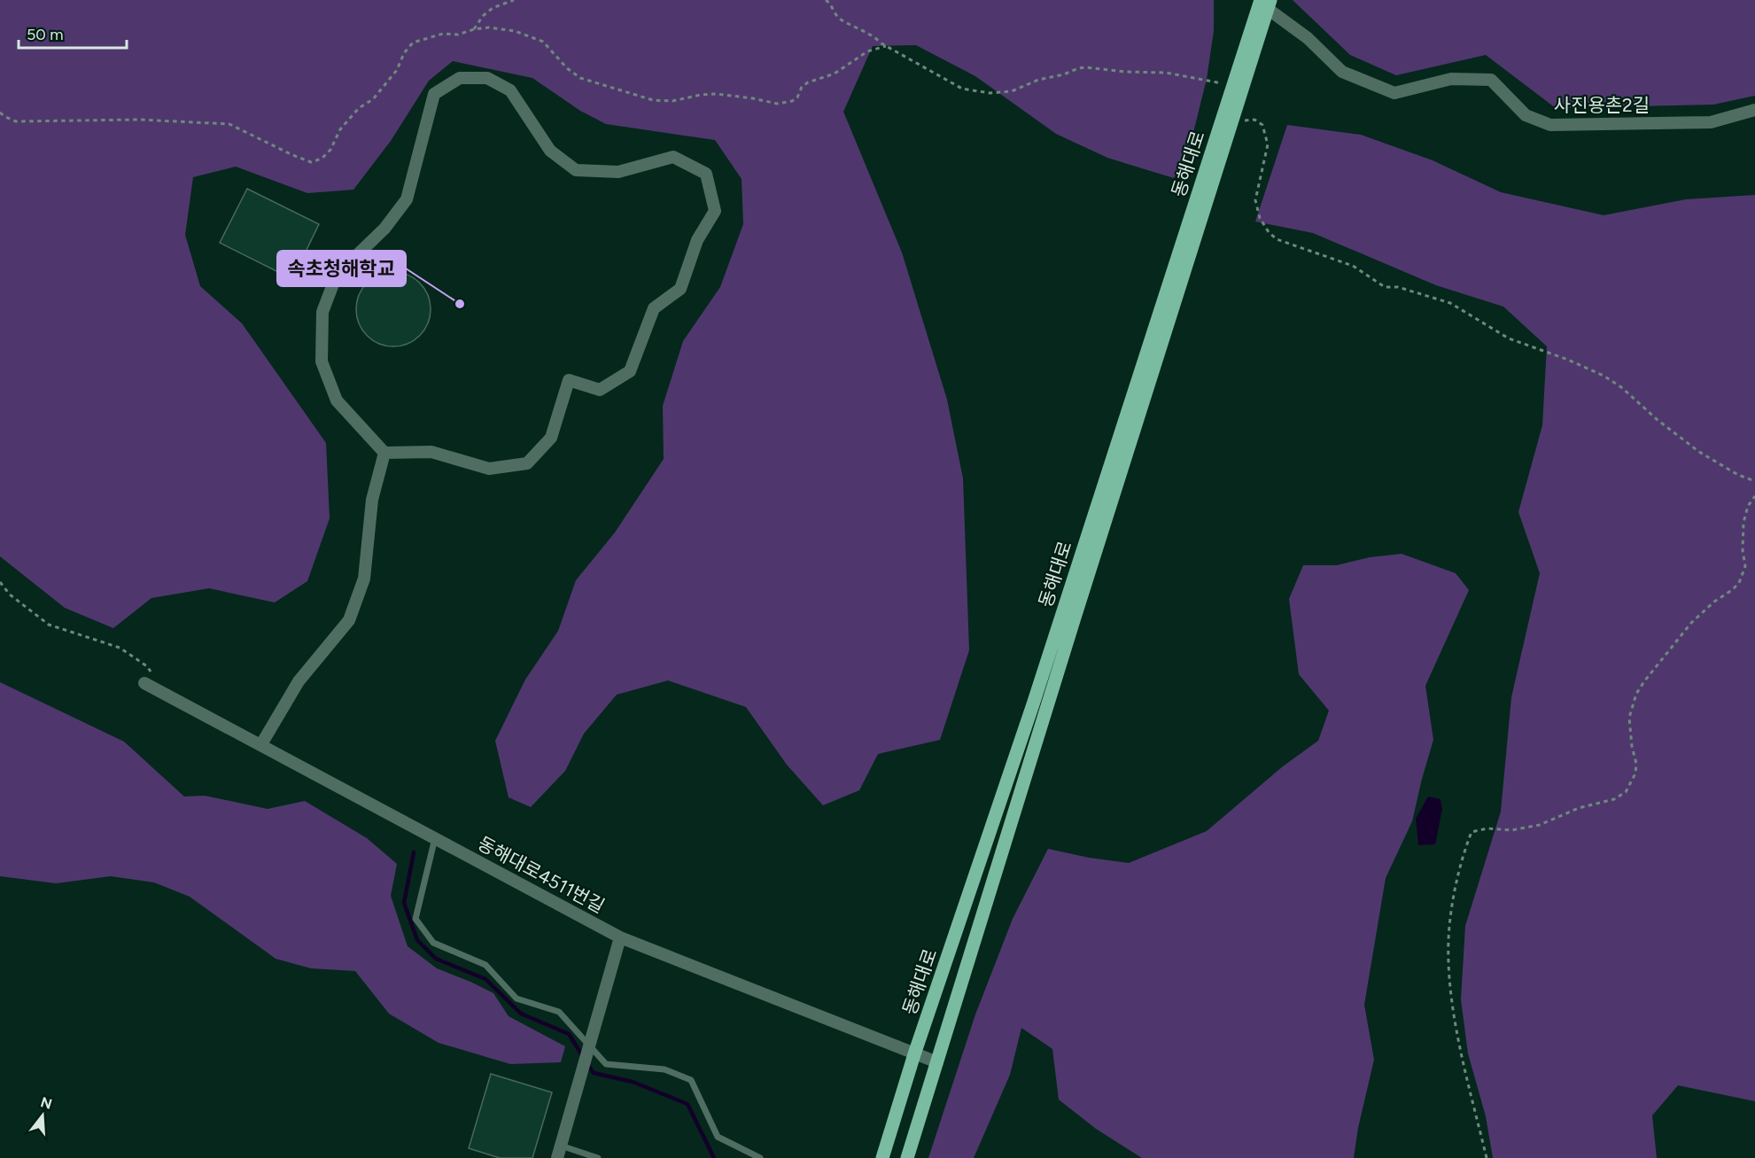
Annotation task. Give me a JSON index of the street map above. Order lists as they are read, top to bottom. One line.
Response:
{"streets":{"main road":["동해대로"],"street":["사진용촌2길","동해대로4511번길"]},"crossings":[["사진용촌2길","동해대로"],["동해대로","동해대로4511번길"]],"places":["속초청해학교"],"scale_bar":"50 m","north":"top"}
